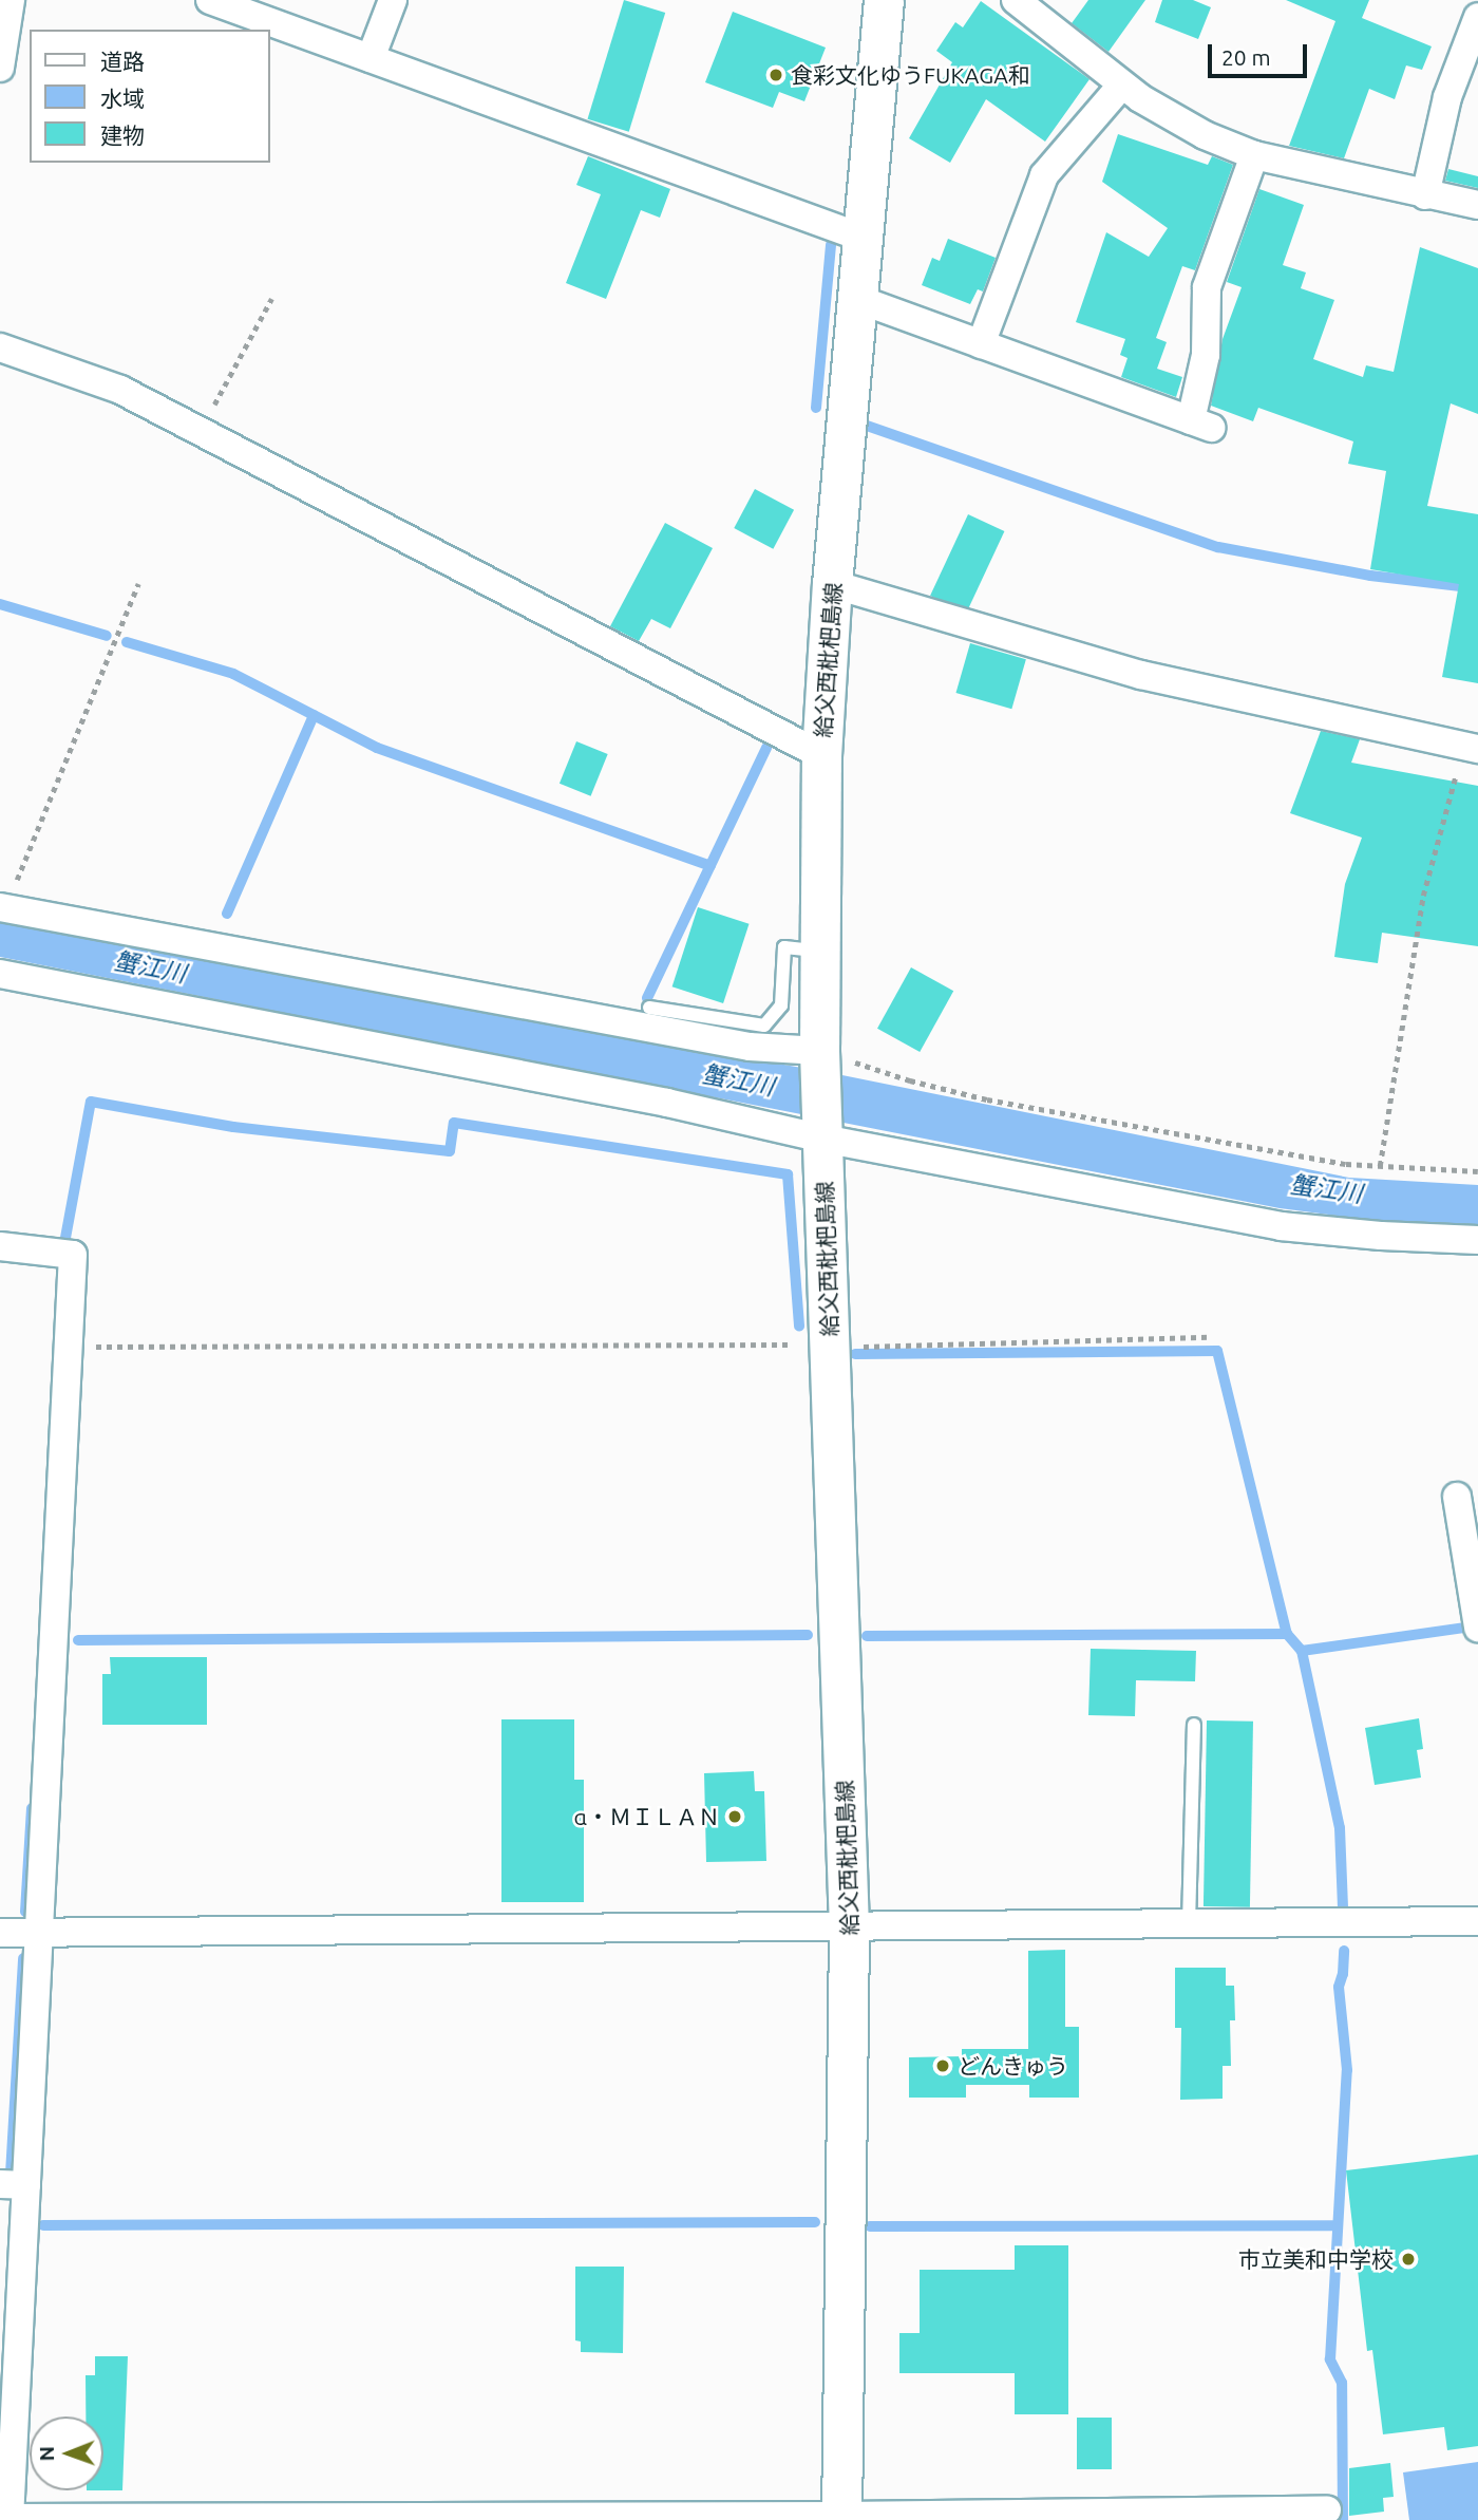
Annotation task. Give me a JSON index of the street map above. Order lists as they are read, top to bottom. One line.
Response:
{"streets":{"main road":["給父西枇杷島線"]},"water":["蟹江川"],"places":["食彩文化ゆうFUKAGA和","α・ＭＩＬＡＮ","どんきゅう","市立美和中学校"],"legend":["道路","水域","建物"],"scale_bar":"20 m","north":"left"}
